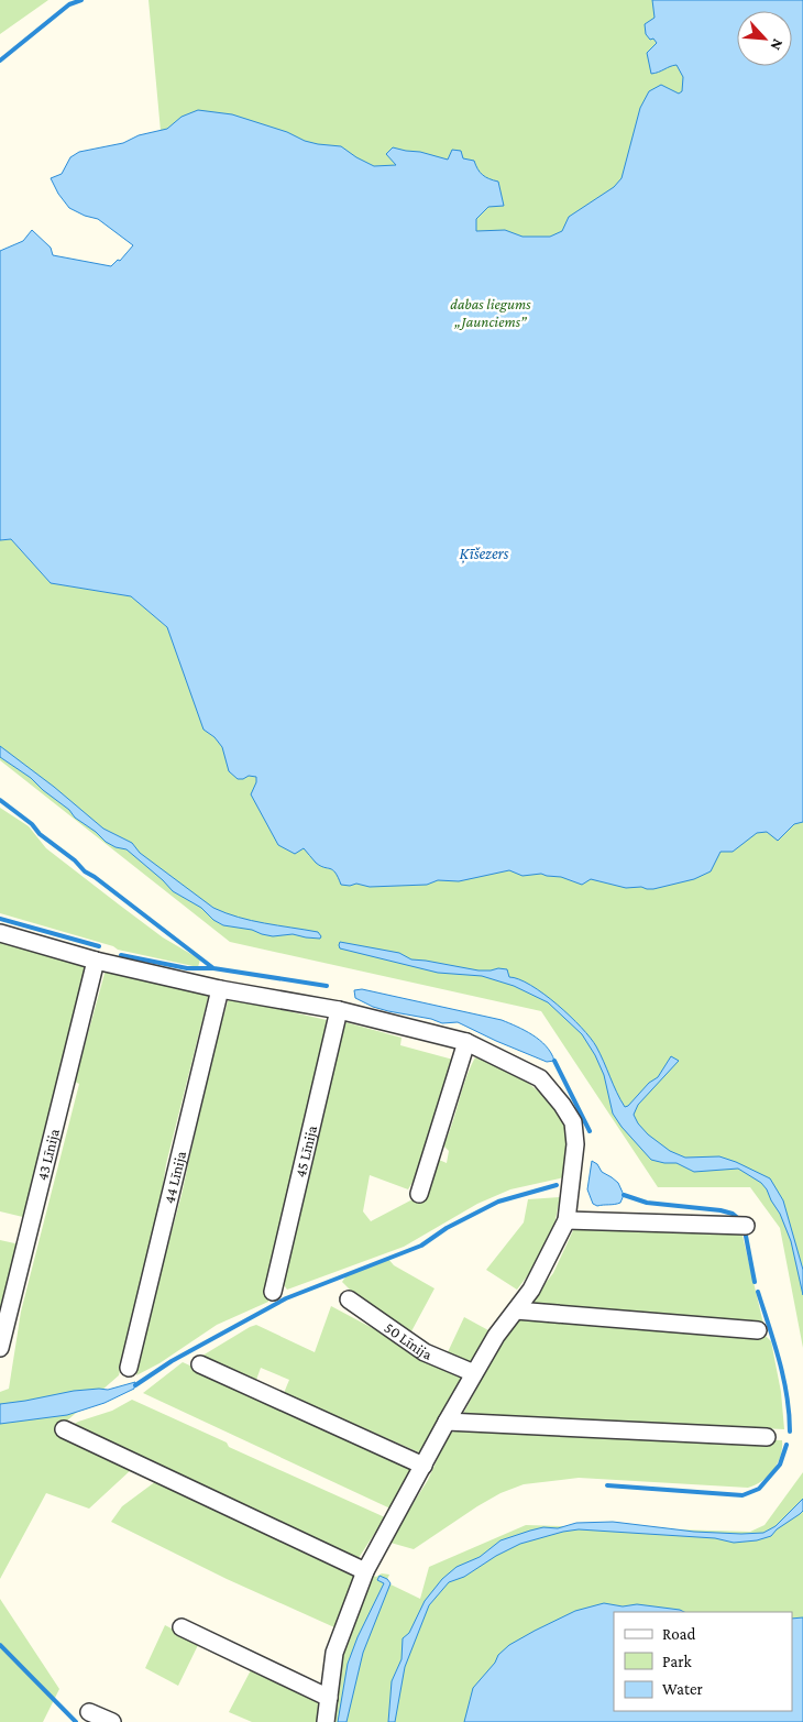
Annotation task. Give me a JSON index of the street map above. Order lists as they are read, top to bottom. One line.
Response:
{"streets":{"street":["45 Līnija","43 Līnija","44 Līnija","50 Līnija"]},"water":["Ķīšezers"],"parks":["dabas liegums „Jaunciems”"],"legend":["Road","Park","Water"],"north":"bottom right"}
